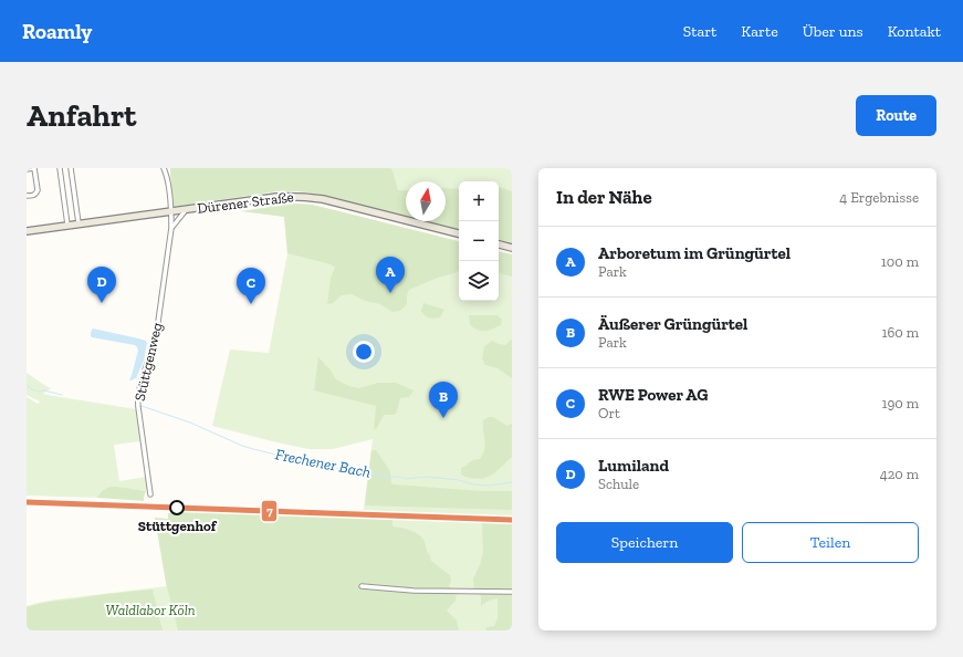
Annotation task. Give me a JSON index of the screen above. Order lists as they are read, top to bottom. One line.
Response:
{"streets":{"main road":["Dürener Straße"],"street":["Stüttgenweg"]},"crossings":[["Dürener Straße","Stüttgenweg"]],"water":["Frechener Bach"],"parks":["Waldlabor Köln"],"places":["Stüttgenhof"],"lines":["transit line 7"],"north":"top","page":{"header":"Roamly","nav":["Start","Karte","Über uns","Kontakt"],"buttons":["Route",["Speichern","Teilen"]],"title":"Anfahrt","heading":["In der Nähe","4 Ergebnisse"],"map_buttons":["+","−"],"list":[{"mark":"A","name":"Arboretum im Grüngürtel","note":"Park","value":"100 m"},{"mark":"B","name":"Äußerer Grüngürtel","note":"Park","value":"160 m"},{"mark":"C","name":"RWE Power AG","note":"Ort","value":"190 m"},{"mark":"D","name":"Lumiland","note":"Schule","value":"420 m"}],"pins":["A","D","C","B"]}}
